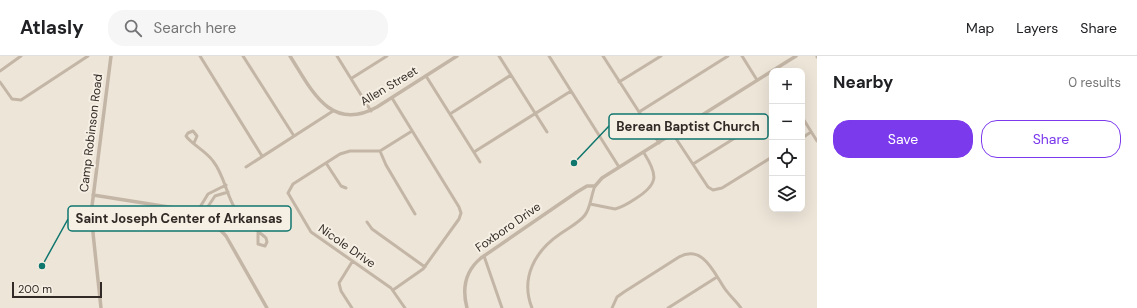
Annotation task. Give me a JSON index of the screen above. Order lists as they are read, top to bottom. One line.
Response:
{"streets":{"street":["Allen Street","Camp Robinson Road","Foxboro Drive","Nicole Drive"]},"places":["Berean Baptist Church","Saint Joseph Center of Arkansas"],"scale_bar":"200 m","page":{"header":"Atlasly","search":"Search here","nav":["Map","Layers","Share"],"heading":["Nearby","0 results"],"map_buttons":["+","−"],"buttons":["Save","Share"],"scale":"200 m"}}
